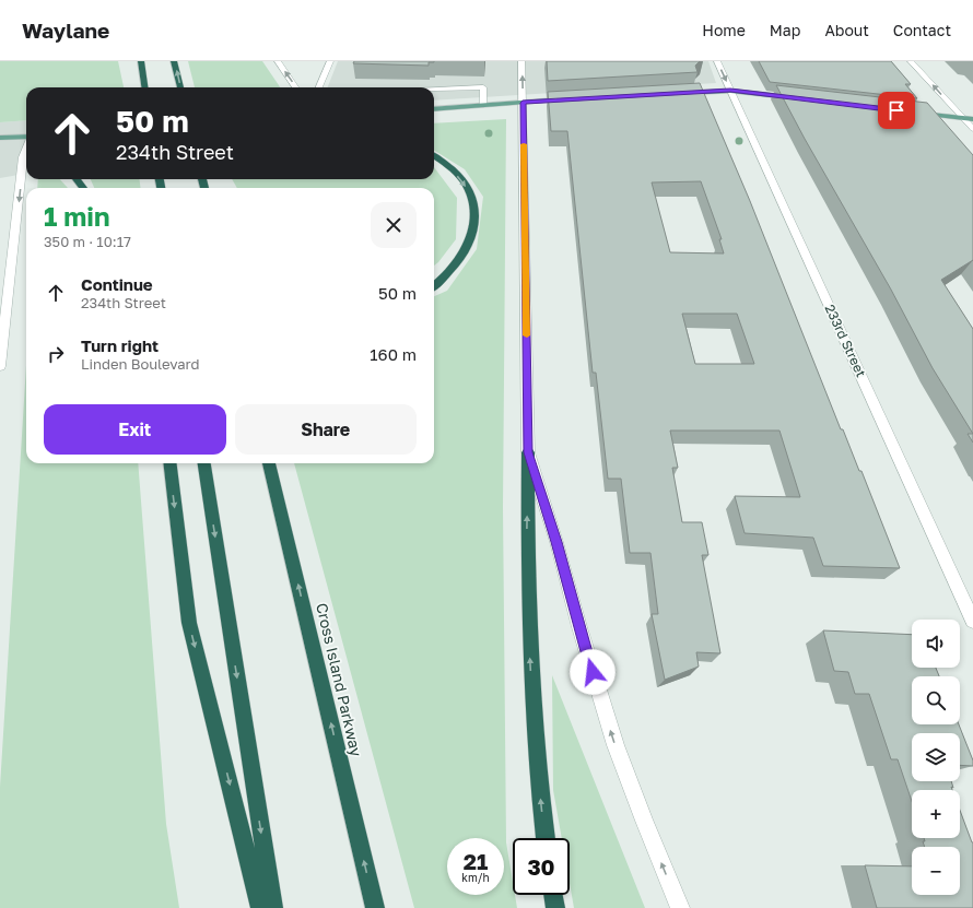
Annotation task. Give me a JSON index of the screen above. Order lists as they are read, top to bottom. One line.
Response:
{"streets":{"highway":["Cross Island Parkway"],"street":["233rd Street"]},"page":{"header":"Waylane","nav":["Home","Map","About","Contact"],"turn":["50 m","234th Street"],"heading":["1 min","350 m · 10:17"],"list":[{"name":"Continue","note":"234th Street","value":"50 m"},{"name":"Turn right","note":"Linden Boulevard","value":"160 m"}],"buttons":["Exit","Share"],"map_buttons":["+","−"],"speed":"21 km/h","limit":"30"}}
